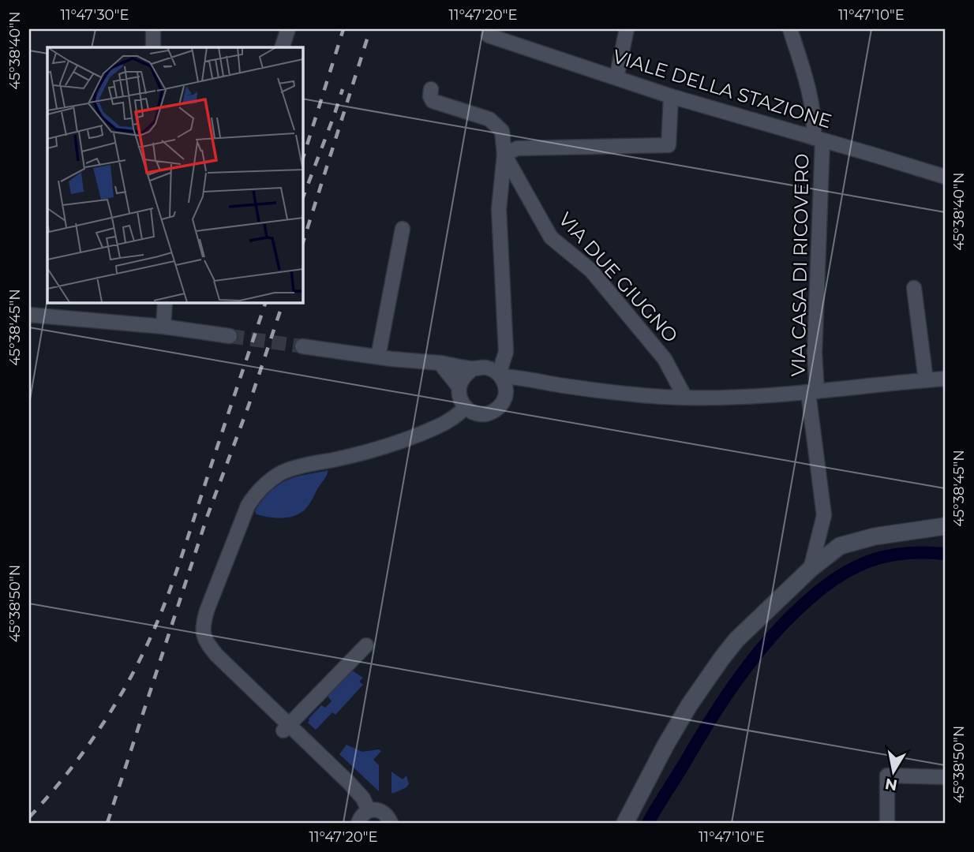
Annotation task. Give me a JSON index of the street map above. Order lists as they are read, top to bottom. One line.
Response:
{"streets":{"street":["VIALE DELLA STAZIONE","VIA CASA DI RICOVERO","VIA DUE GIUGNO"]},"crossings":[["VIALE DELLA STAZIONE","VIA CASA DI RICOVERO"]],"north":"bottom","coordinates":["11°47'30\"E","11°47'20\"E","11°47'10\"E","45°38'40\"N","45°38'45\"N","45°38'50\"N"]}
